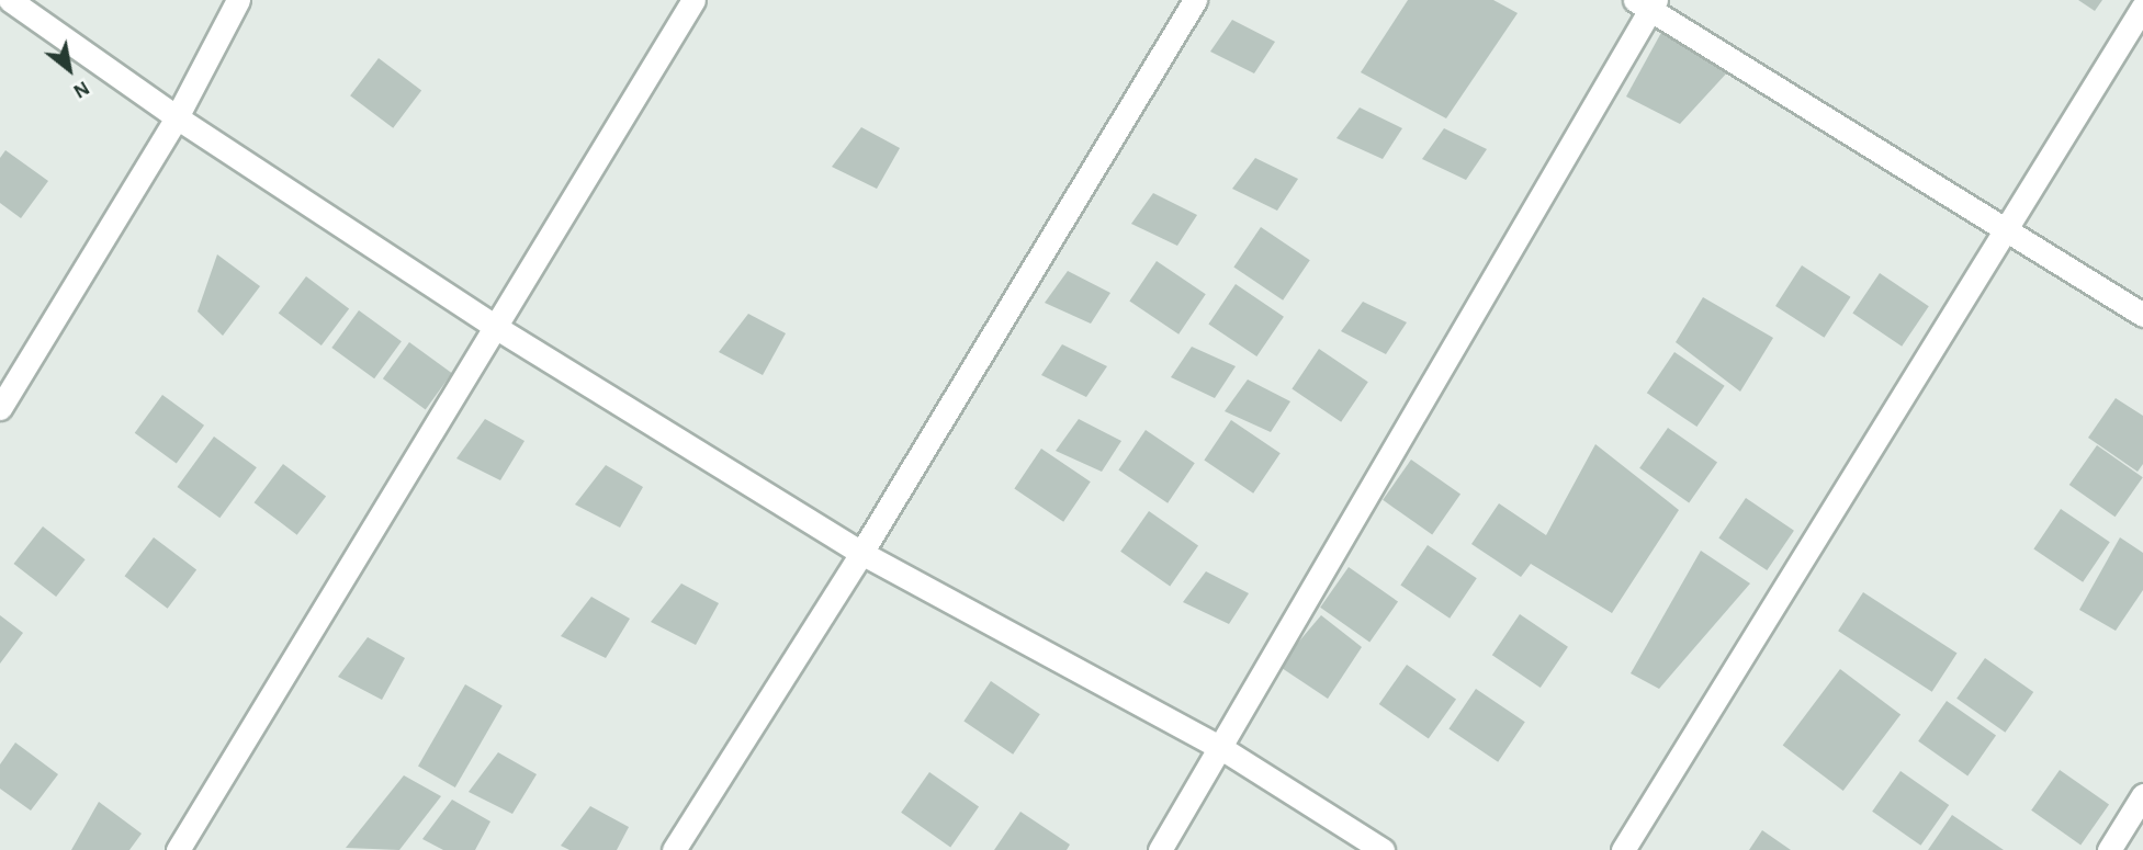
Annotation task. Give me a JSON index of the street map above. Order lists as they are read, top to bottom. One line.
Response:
{"north":"bottom right"}
